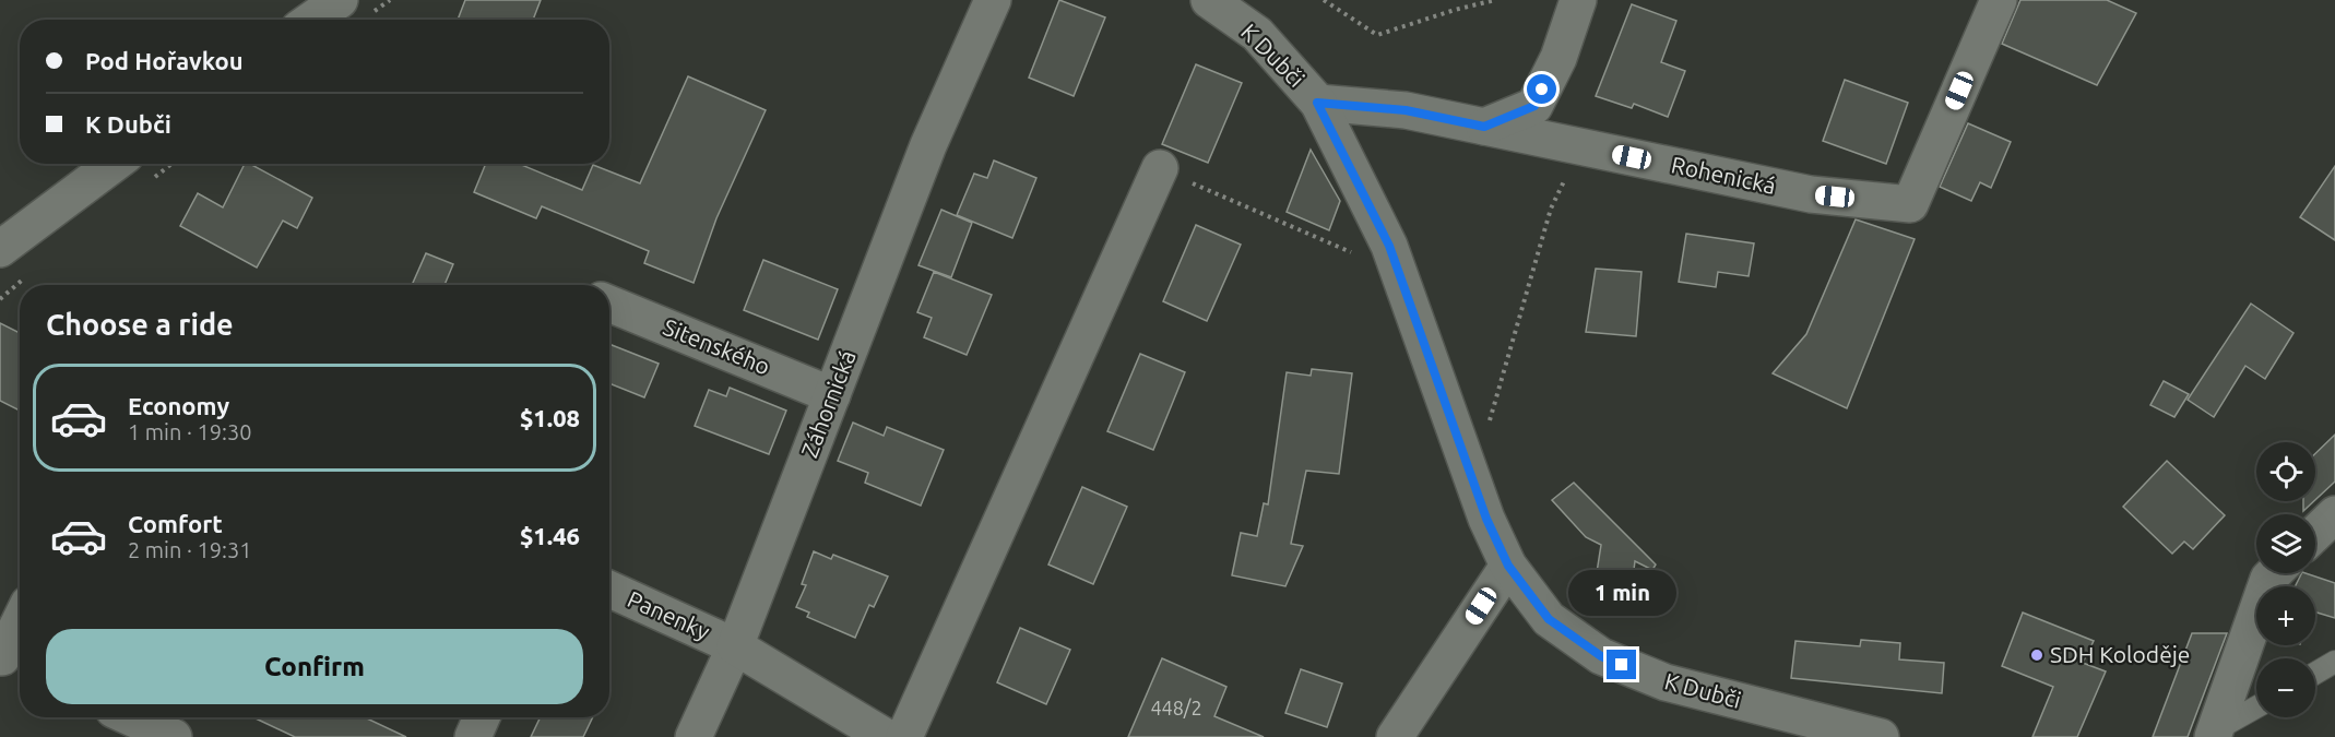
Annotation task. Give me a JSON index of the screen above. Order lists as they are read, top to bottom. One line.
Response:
{"streets":{"street":["K Dubči","Rohenická","Sitenského","Záhornická","Panenky"]},"crossings":[["K Dubči","Rohenická"],["Sitenského","Záhornická"],["Záhornická","Panenky"]],"places":["SDH Koloděje"],"house_numbers":["448/2"],"page":{"banner":["Pod Hořavkou","K Dubči"],"heading":"Choose a ride","list":[{"name":"Economy","note":"1 min · 19:30","value":"$1.08"},{"name":"Comfort","note":"2 min · 19:31","value":"$1.46"}],"map_buttons":["+","−"],"bubble":"1 min","buttons":"Confirm"}}
